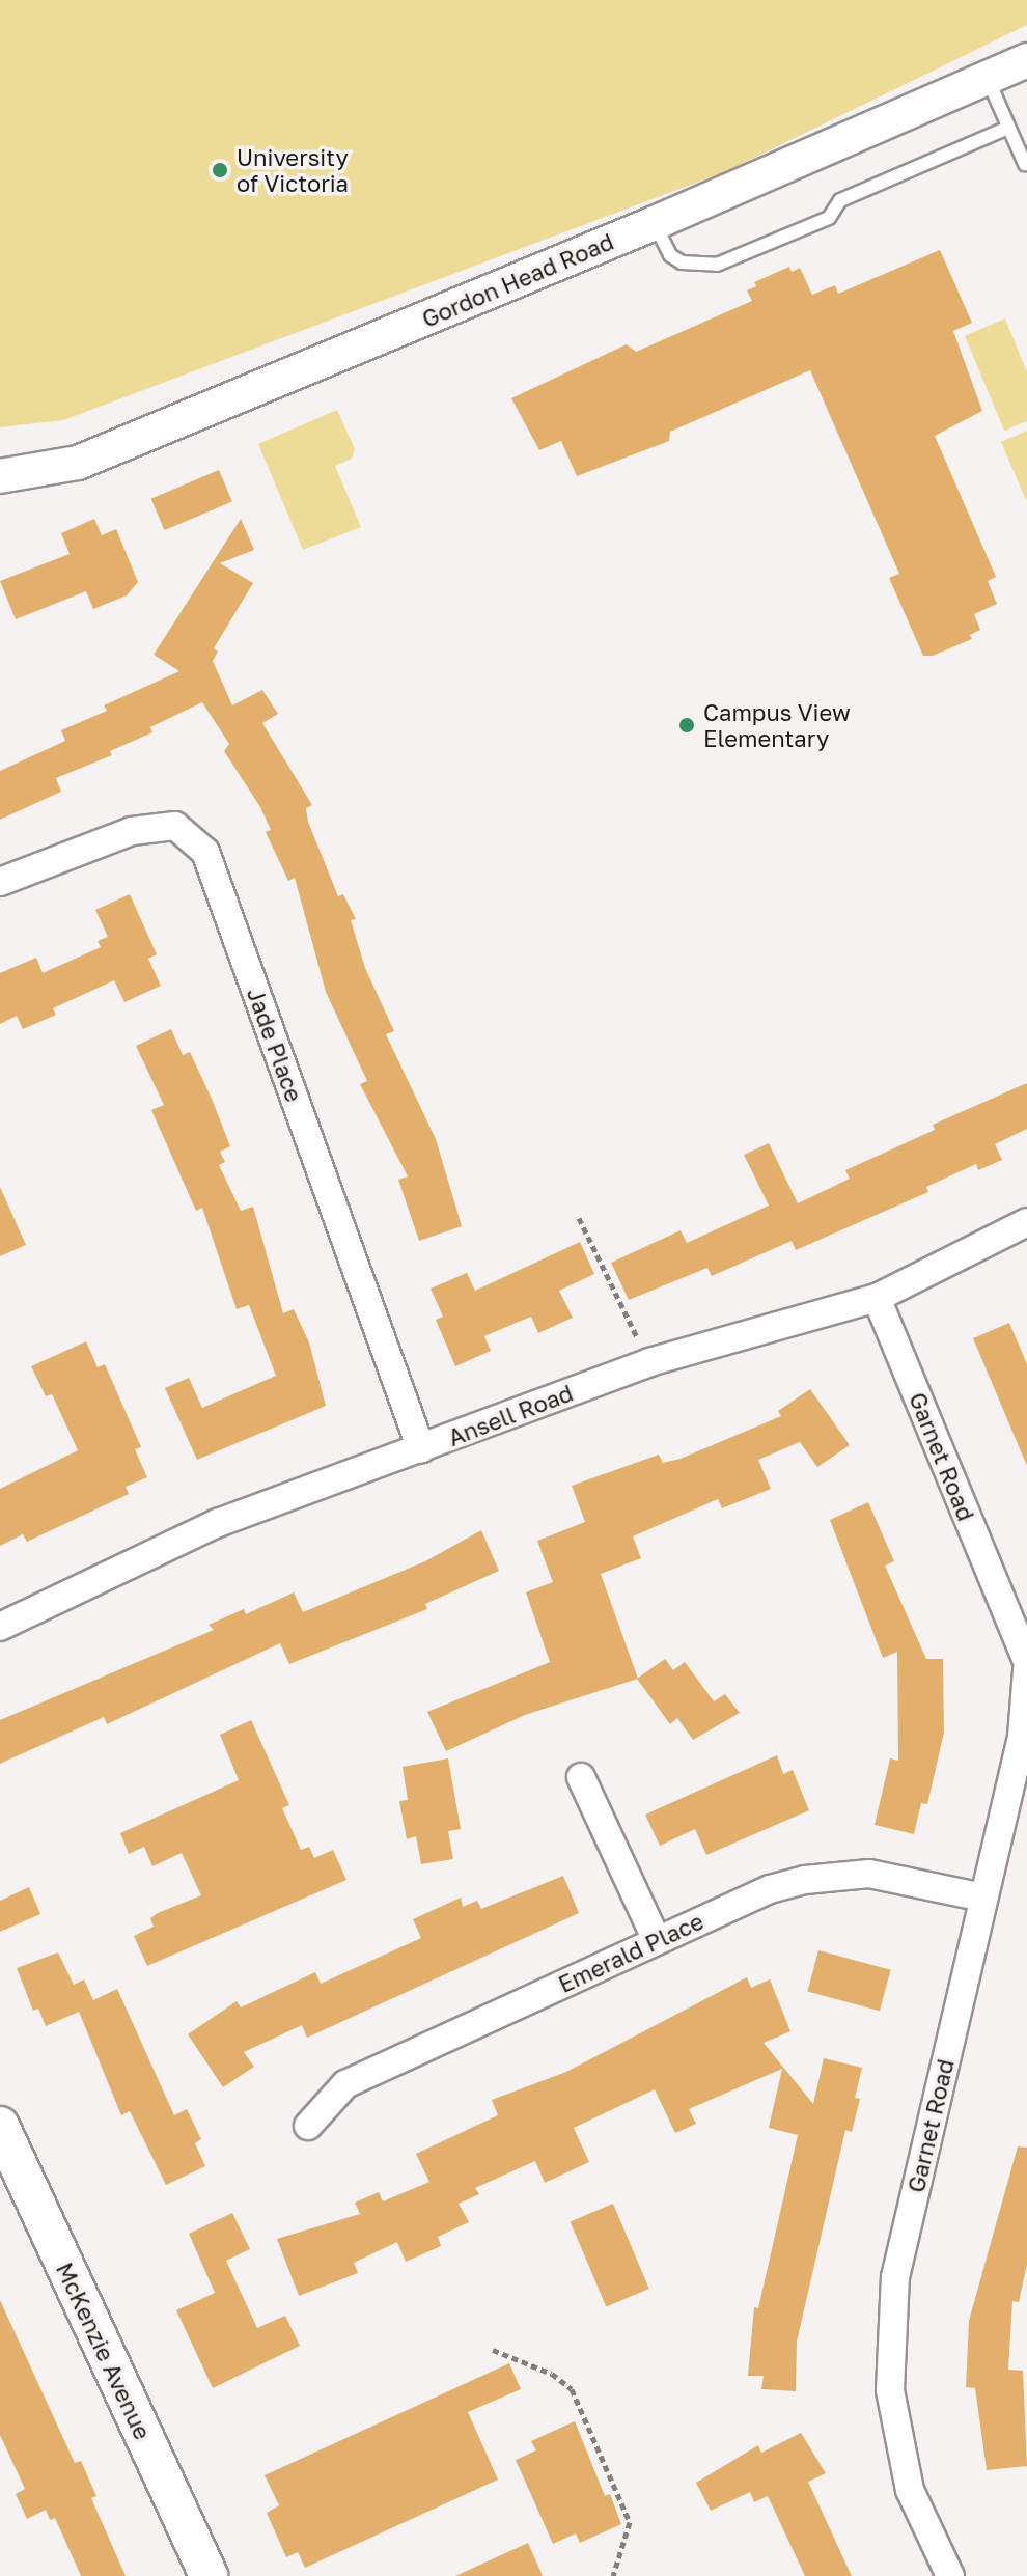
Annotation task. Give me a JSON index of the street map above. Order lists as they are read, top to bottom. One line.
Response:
{"streets":{"main road":["McKenzie Avenue"],"street":["Gordon Head Road","Jade Place","Ansell Road","Garnet Road","Emerald Place"]},"crossings":[["Jade Place","Ansell Road"],["Ansell Road","Garnet Road"],["Garnet Road","Emerald Place"]],"places":["University of Victoria","Campus View Elementary"]}
